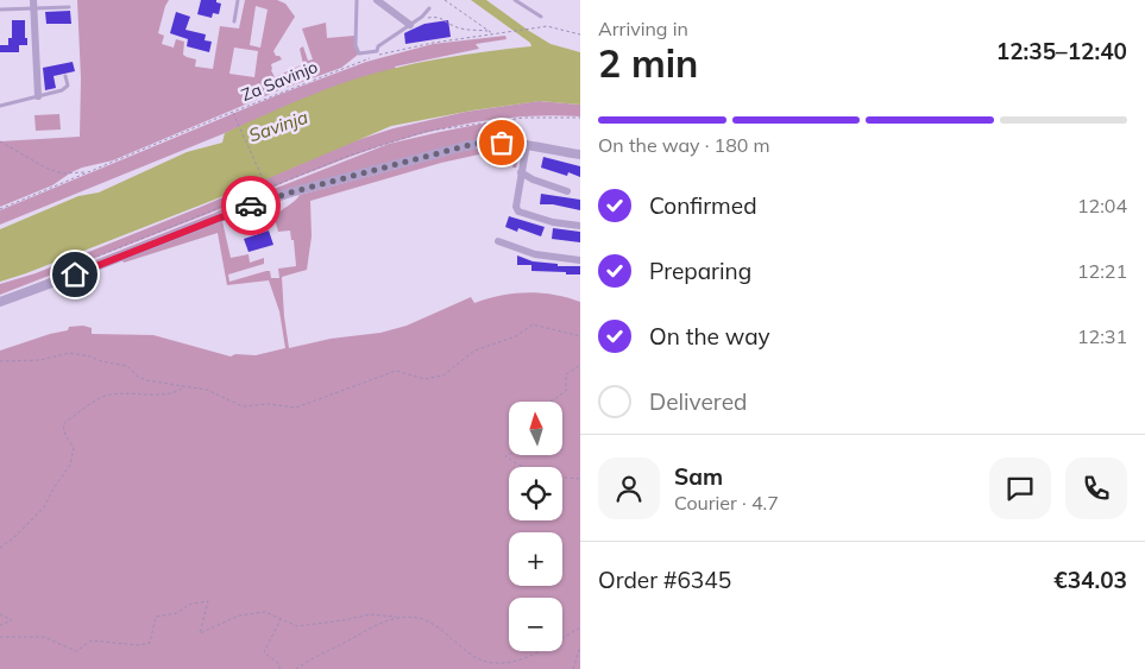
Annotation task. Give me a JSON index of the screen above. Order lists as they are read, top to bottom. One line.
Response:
{"streets":{"path":["Za Savinjo"]},"water":["Savinja"],"north":"top","page":{"heading":["2 min","Arriving in","12:35–12:40"],"panel":["Sam","Courier · 4.7","Order #6345","€34.03"],"bar":"On the way · 180 m","list":[["Confirmed","12:04"],["Preparing","12:21"],["On the way","12:31"],"Delivered"],"map_buttons":["+","−"]}}
